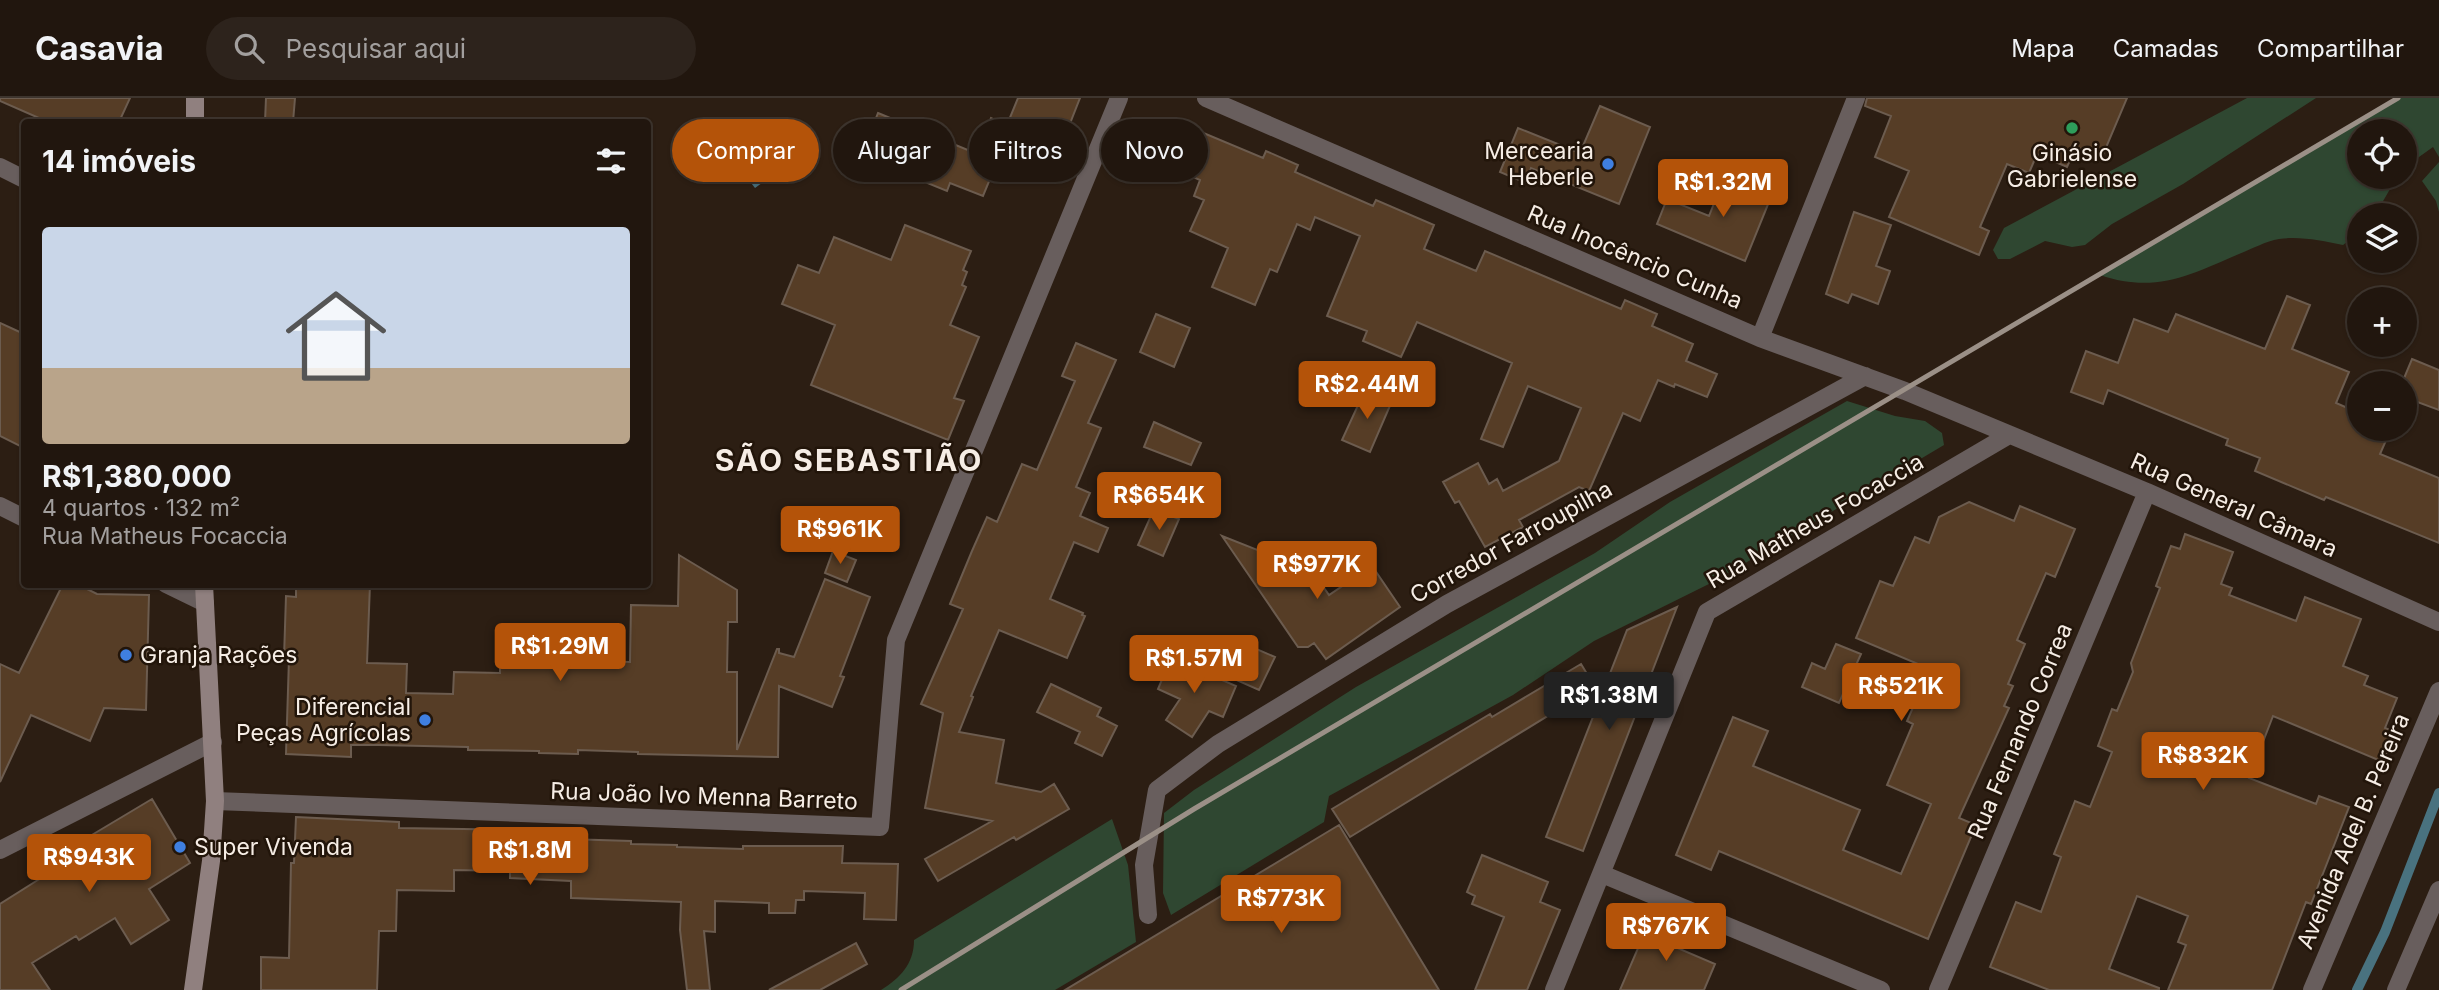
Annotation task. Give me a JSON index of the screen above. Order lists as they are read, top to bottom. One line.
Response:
{"streets":{"street":["Rua Inocêncio Cunha","Rua General Câmara","Rua Matheus Focaccia","Corredor Farroupilha","Rua Fernando Correa","Rua João Ivo Menna Barreto","Avenida Adel B. Pereira"]},"crossings":[["Rua Inocêncio Cunha","Rua General Câmara"],["Rua Inocêncio Cunha","Rua Matheus Focaccia"],["Rua Inocêncio Cunha","Corredor Farroupilha"],["Rua General Câmara","Rua Matheus Focaccia"],["Rua General Câmara","Rua Fernando Correa"]],"districts":["SÃO SEBASTIÃO"],"places":["Ginásio Gabrielense","Mercearia Heberle","Granja Rações","Diferencial Peças Agrícolas","Super Vivenda"],"page":{"header":"Casavia","search":"Pesquisar aqui","nav":["Mapa","Camadas","Compartilhar"],"map_buttons":["+","−"],"chip":["Comprar","Alugar","Filtros","Novo"],"heading":"14 imóveis","price":["R$1.32M","R$2.44M","R$654K","R$961K","R$977K","R$1.29M","R$1.57M","R$521K","R$1.38M","R$832K","R$1.8M","R$943K","R$773K","R$767K"],"list":[{"name":"R$1,380,000","note":"4 quartos · 132 m² · Rua Matheus Focaccia"}]}}
